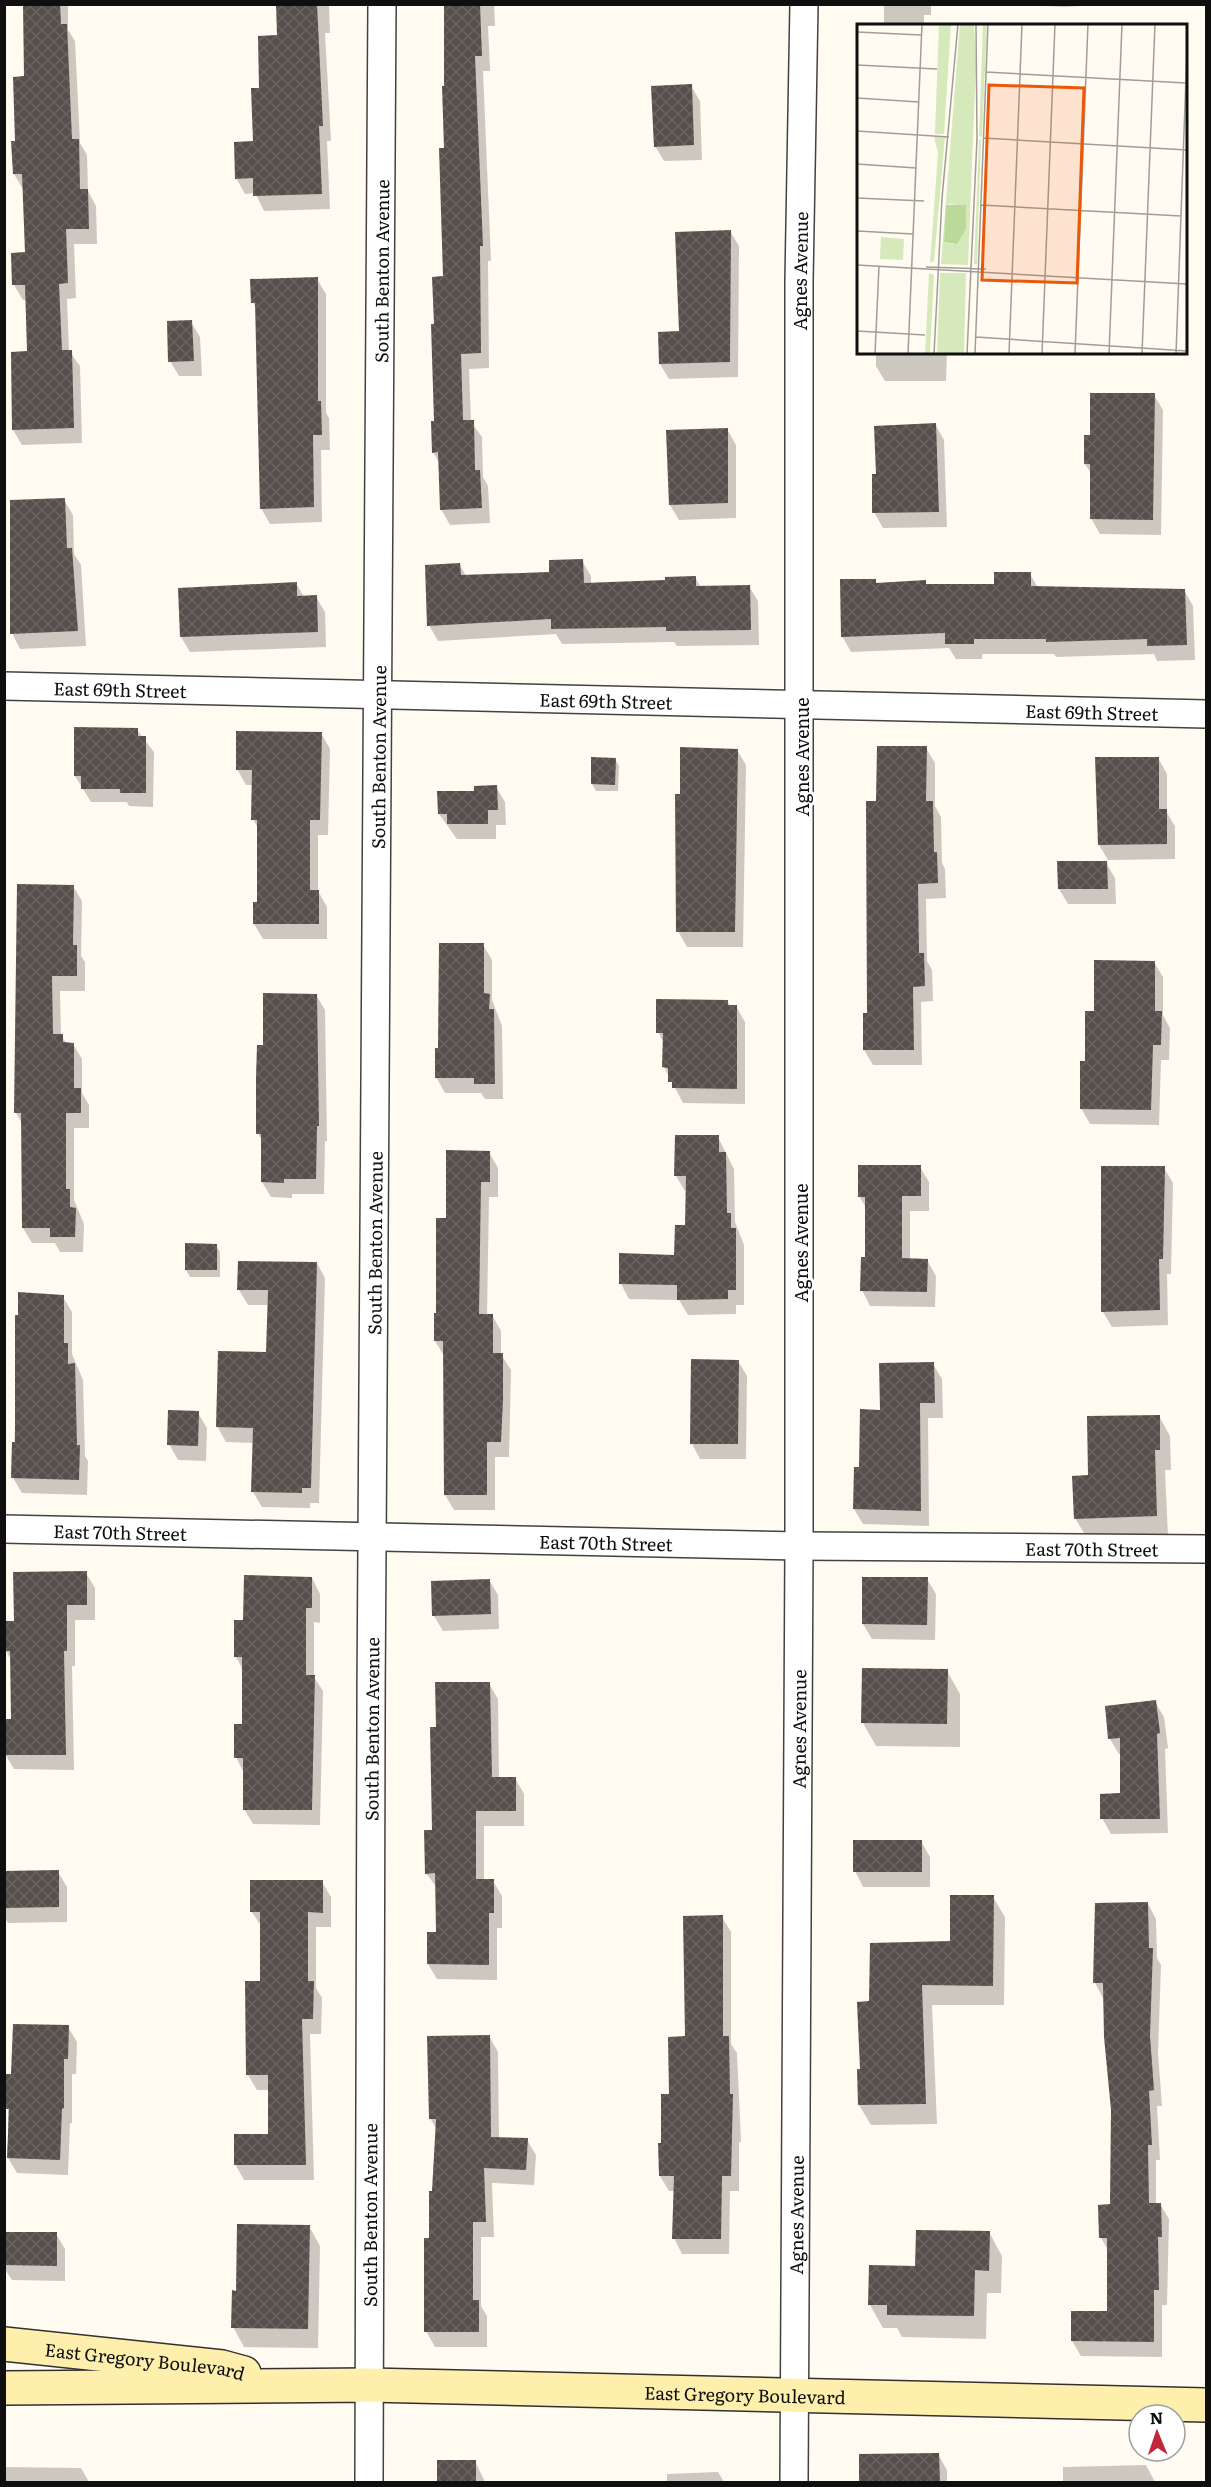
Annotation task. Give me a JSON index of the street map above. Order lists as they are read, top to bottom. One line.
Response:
{"streets":{"main road":["East Gregory Boulevard"],"street":["Agnes Avenue","South Benton Avenue","East 69th Street","East 70th Street"]},"crossings":[["Agnes Avenue","East 69th Street"],["Agnes Avenue","East 70th Street"],["Agnes Avenue","East Gregory Boulevard"],["South Benton Avenue","East 69th Street"],["South Benton Avenue","East 70th Street"],["South Benton Avenue","East Gregory Boulevard"]],"north":"top"}
